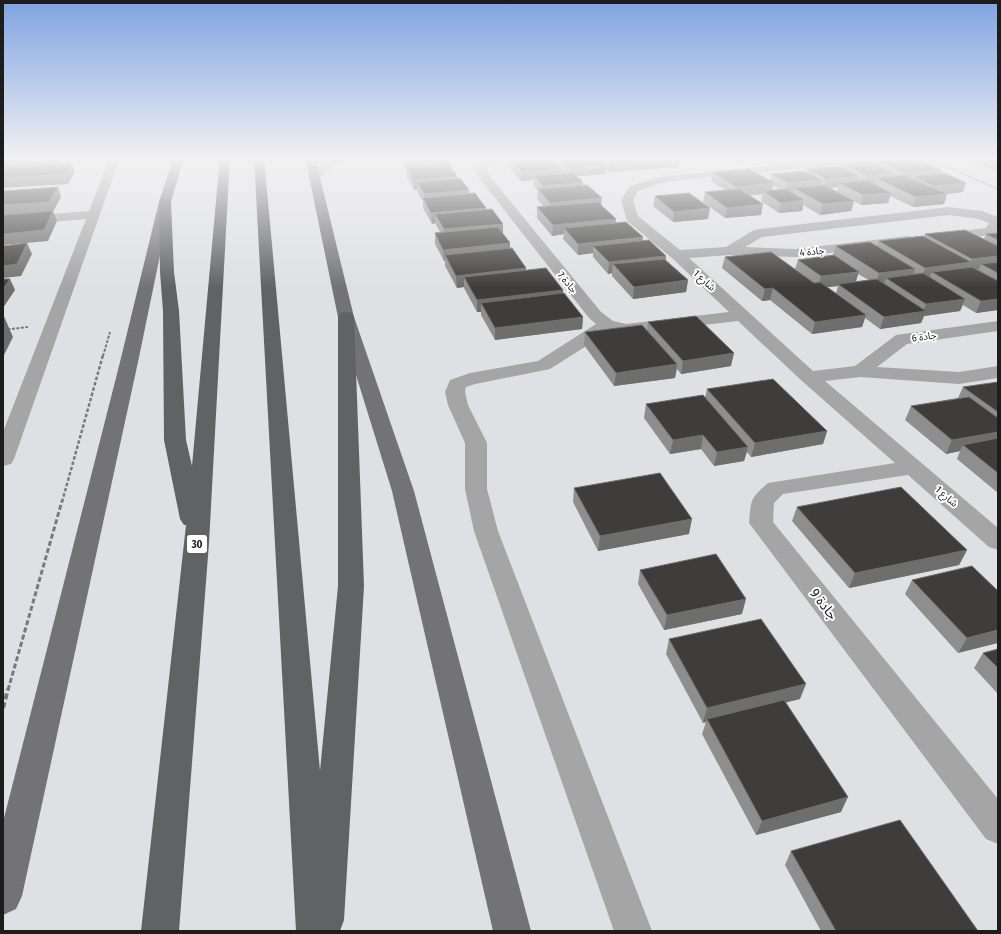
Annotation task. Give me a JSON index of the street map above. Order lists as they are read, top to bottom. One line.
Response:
{"streets":{"highway":["30"],"street":["جادة 4","شارع 1","جادة 7","جادة 6","جادة 9"]},"crossings":[["جادة 4","شارع 1"],["شارع 1","جادة 7"],["شارع 1","جادة 9"]]}
